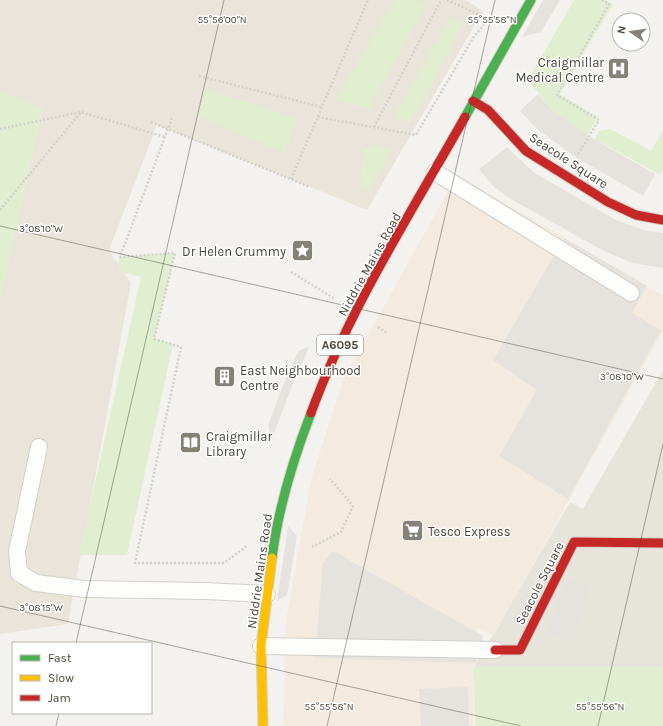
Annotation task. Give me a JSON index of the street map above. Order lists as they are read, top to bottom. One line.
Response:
{"streets":{"main road":["Seacole Square","Niddrie Mains Road","A6095"]},"crossings":[["Seacole Square","Niddrie Mains Road"]],"places":{"hospital":["Craigmillar Medical Centre"],"place":["Dr Helen Crummy"],"building":["East Neighbourhood Centre"],"library":["Craigmillar Library"],"supermarket":["Tesco Express"]},"legend":["Fast","Slow","Jam"],"north":"left","coordinates":["55°56'00\"N","55°55'58\"N","3°08'10\"W","3°08'15\"W","55°55'56\"N"]}
